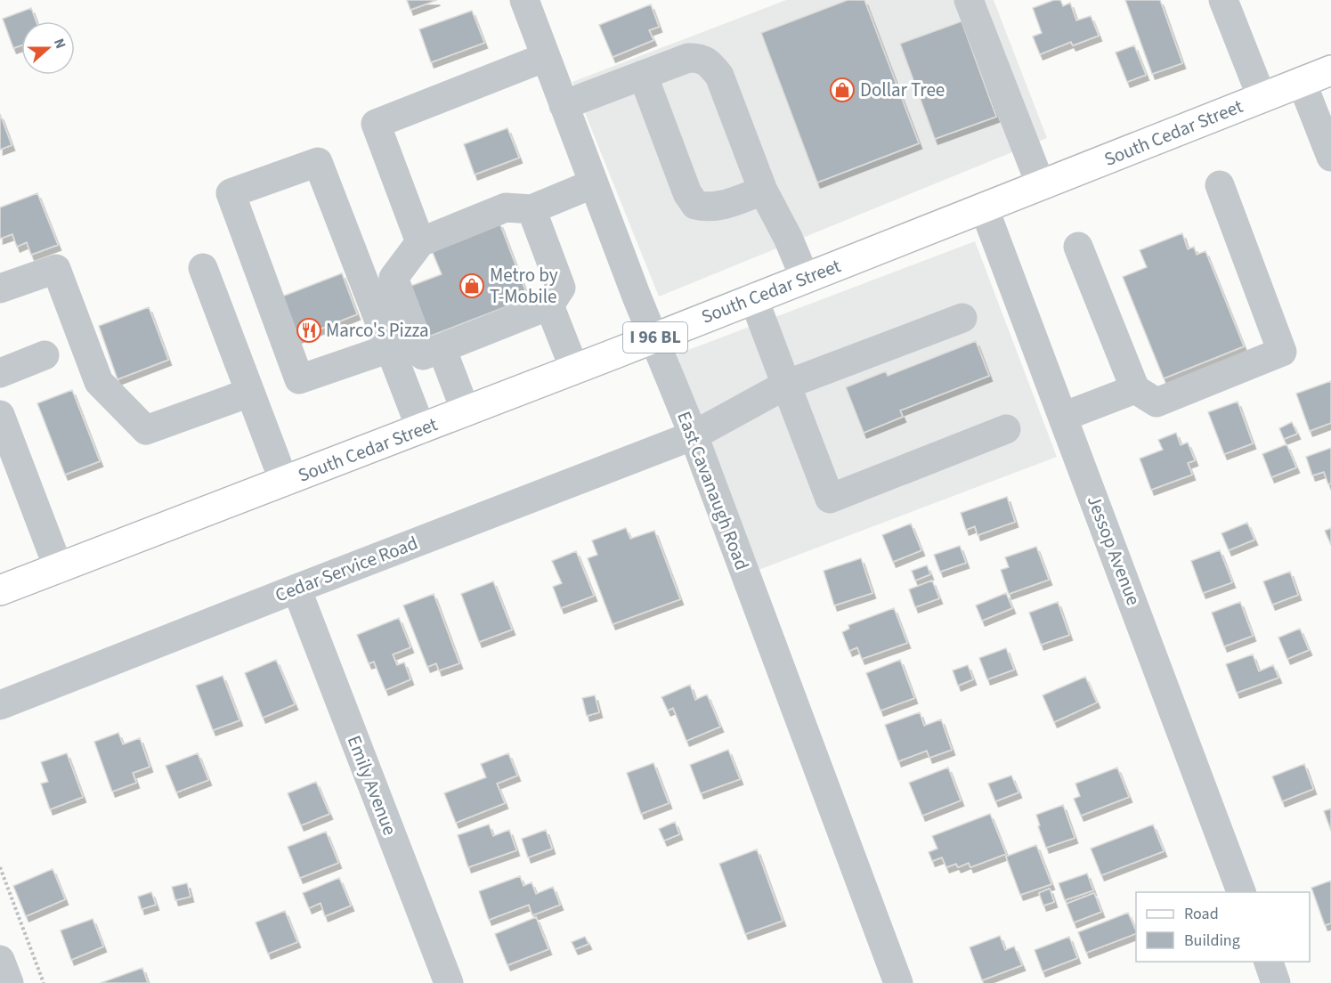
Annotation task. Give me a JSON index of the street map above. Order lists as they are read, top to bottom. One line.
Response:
{"streets":{"main road":["South Cedar Street","I 96 BL"],"street":["East Cavanaugh Road","Jessop Avenue","Cedar Service Road","Emily Avenue"]},"crossings":[["South Cedar Street","East Cavanaugh Road"],["South Cedar Street","Jessop Avenue"],["East Cavanaugh Road","Cedar Service Road"],["Cedar Service Road","Emily Avenue"]],"places":{"shop":["Dollar Tree","Metro by T-Mobile"],"restaurant":["Marco's Pizza"]},"legend":["Road","Building"],"north":"right"}
